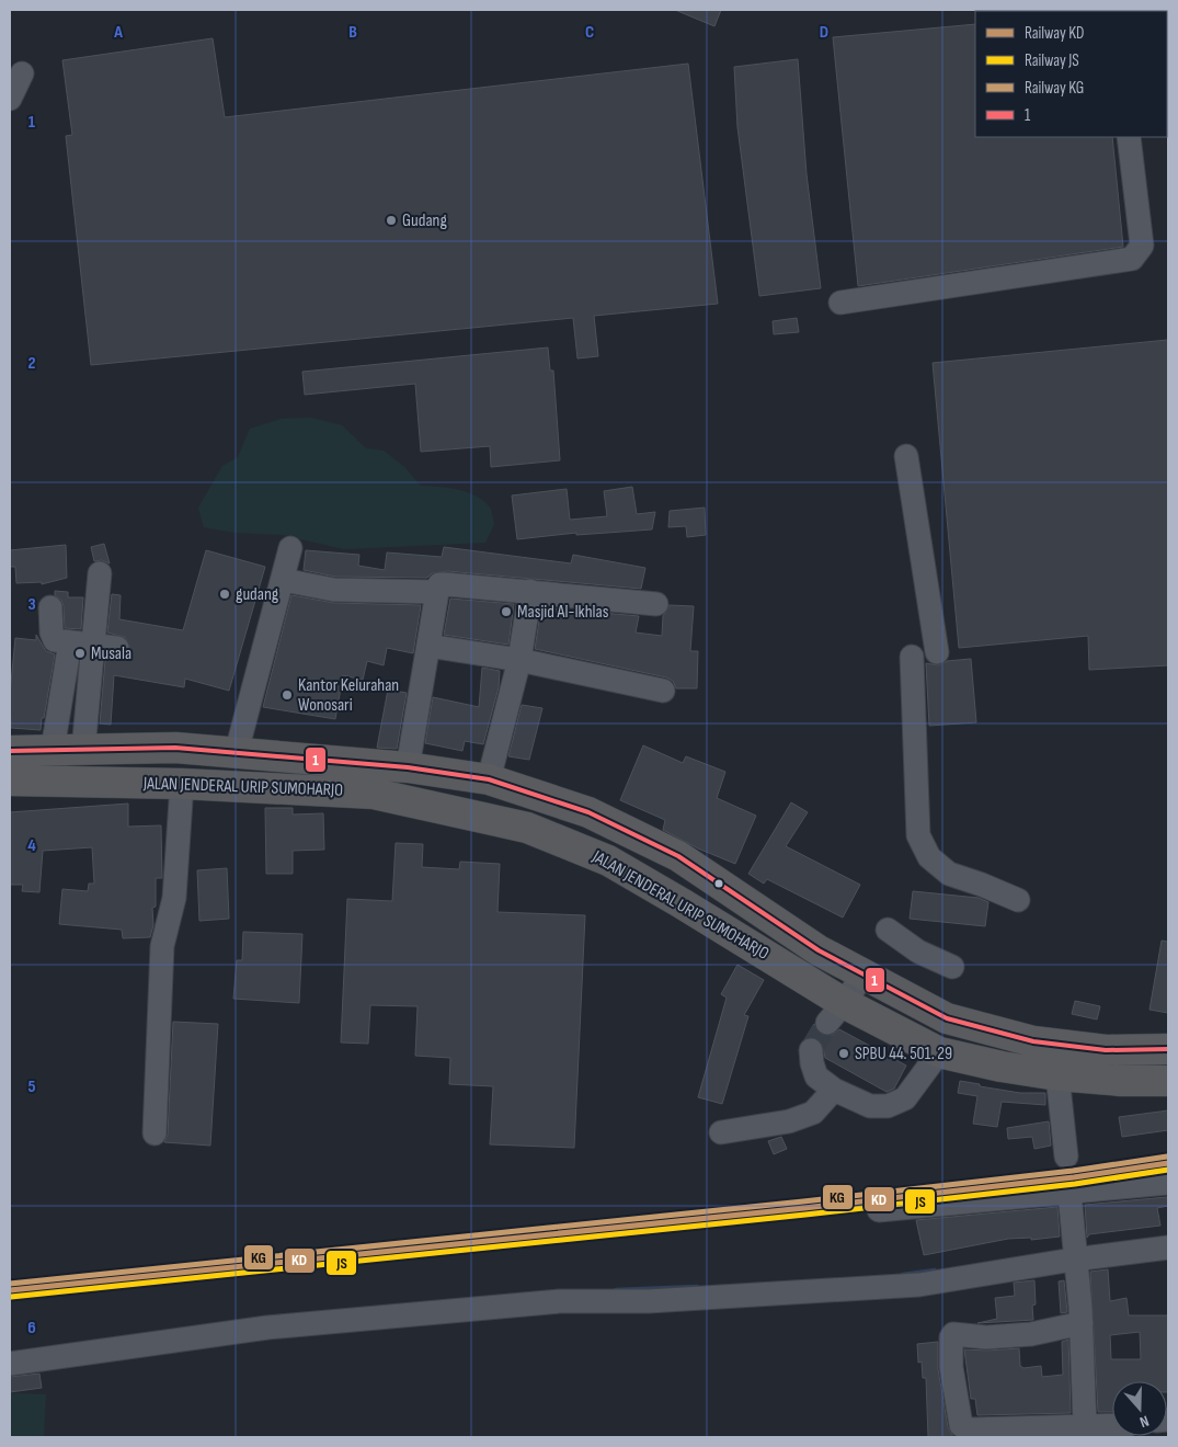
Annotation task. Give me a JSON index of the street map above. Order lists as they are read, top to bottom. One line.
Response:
{"streets":{"highway":["JALAN JENDERAL URIP SUMOHARJO"]},"places":["Gudang","gudang","Masjid Al-Ikhlas","Musala","Kantor Kelurahan Wonosari","SPBU 44. 501. 29"],"lines":["transit line 1","rail line KG","rail line KD","rail line JS"],"legend":["Railway KD","Railway JS","Railway KG","1"],"north":"bottom","grid":{"columns":["A","B","C","D"],"rows":["1","2","3","4","5","6"]}}
